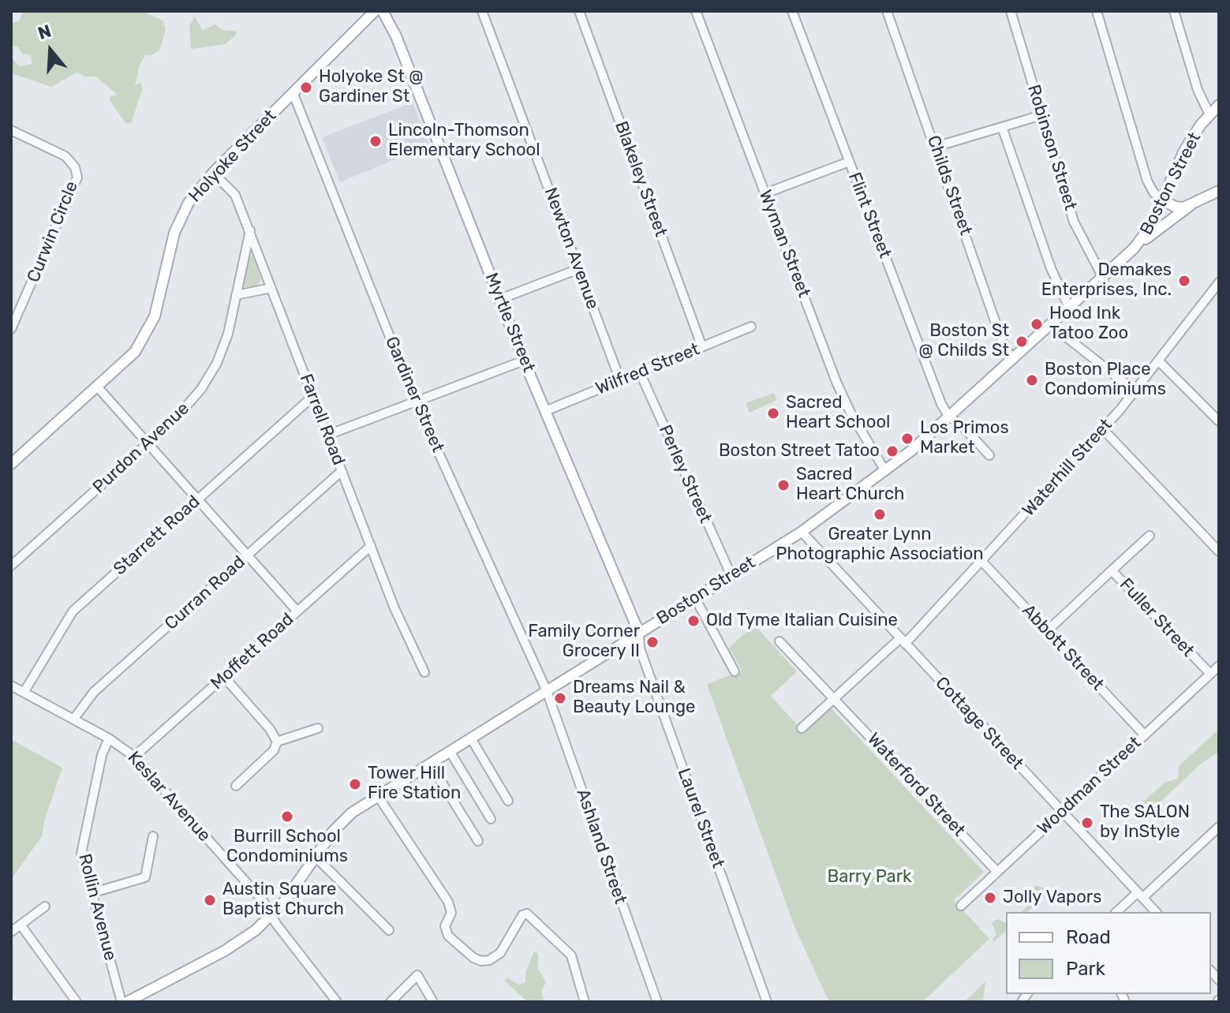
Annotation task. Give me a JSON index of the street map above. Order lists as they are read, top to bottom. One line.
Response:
{"streets":{"main road":["Holyoke Street","Boston Street","Myrtle Street"],"street":["Robinson Street","Blakeley Street","Childs Street","Flint Street","Curwin Circle","Wyman Street","Newton Avenue","Wilfred Street","Gardiner Street","Farrell Road","Purdon Avenue","Waterhill Street","Perley Street","Starrett Road","Curran Road","Fuller Street","Abbott Street","Moffett Road","Cottage Street","Waterford Street","Woodman Street","Keslar Avenue","Laurel Street","Ashland Street","Rollin Avenue"]},"crossings":[["Robinson Street","Boston Street"],["Holyoke Street","Gardiner Street"],["Holyoke Street","Farrell Road"],["Blakeley Street","Wilfred Street"],["Boston Street","Childs Street"],["Boston Street","Flint Street"],["Boston Street","Wyman Street"],["Boston Street","Myrtle Street"],["Boston Street","Gardiner Street"],["Boston Street","Perley Street"],["Boston Street","Cottage Street"],["Boston Street","Keslar Avenue"],["Boston Street","Laurel Street"],["Boston Street","Ashland Street"],["Newton Avenue","Wilfred Street"],["Myrtle Street","Wilfred Street"],["Myrtle Street","Laurel Street"],["Wilfred Street","Perley Street"],["Gardiner Street","Ashland Street"],["Farrell Road","Purdon Avenue"],["Farrell Road","Starrett Road"],["Farrell Road","Curran Road"],["Farrell Road","Moffett Road"],["Waterhill Street","Abbott Street"],["Waterhill Street","Cottage Street"],["Waterhill Street","Waterford Street"],["Starrett Road","Keslar Avenue"],["Curran Road","Keslar Avenue"],["Fuller Street","Abbott Street"],["Fuller Street","Woodman Street"],["Abbott Street","Woodman Street"],["Moffett Road","Keslar Avenue"],["Cottage Street","Woodman Street"],["Waterford Street","Woodman Street"],["Keslar Avenue","Rollin Avenue"]],"parks":["Barry Park"],"places":["Holyoke St @ Gardiner St","Lincoln-Thomson Elementary School","Demakes Enterprises, Inc.","Hood Ink Tatoo Zoo","Boston St @ Childs St","Boston Place Condominiums","Sacred Heart School","Los Primos Market","Boston Street Tatoo","Sacred Heart Church","Greater Lynn Photographic Association","Old Tyme Italian Cuisine","Family Corner Grocery II","Dreams Nail & Beauty Lounge","Tower Hill Fire Station","Burrill School Condominiums","The SALON by InStyle","Jolly Vapors","Austin Square Baptist Church"],"legend":["Road","Park"],"north":"top"}
